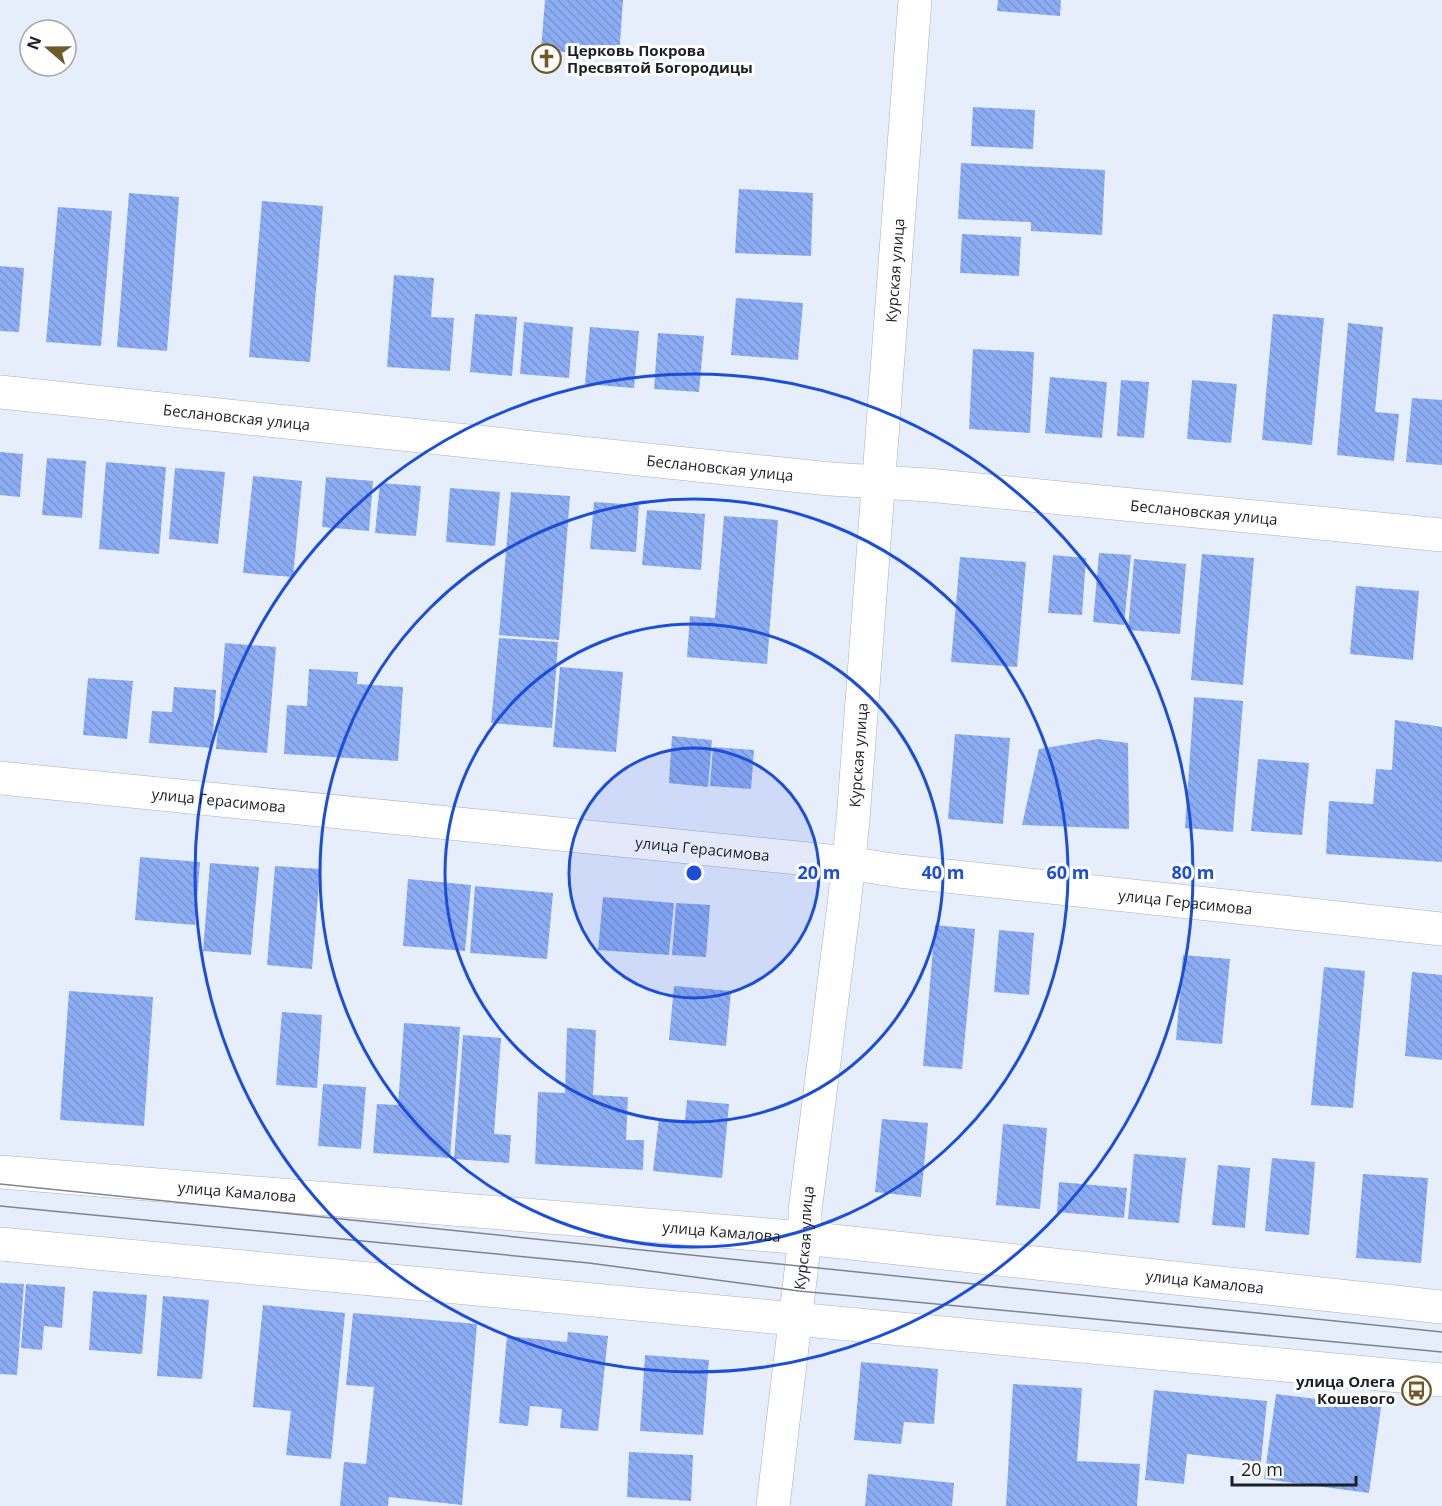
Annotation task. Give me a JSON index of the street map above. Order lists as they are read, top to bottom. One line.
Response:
{"streets":{"street":["Курская улица","Беслановская улица","улица Герасимова","улица Камалова"]},"crossings":[["Курская улица","Беслановская улица"],["Курская улица","улица Герасимова"],["Курская улица","улица Камалова"]],"places":{"church":["Церковь Покрова Пресвятой Богородицы"],"bus stop":["улица Олега Кошевого"]},"scale_bar":"20 m","north":"left","rings":["20 m","40 m","60 m","80 m"]}
